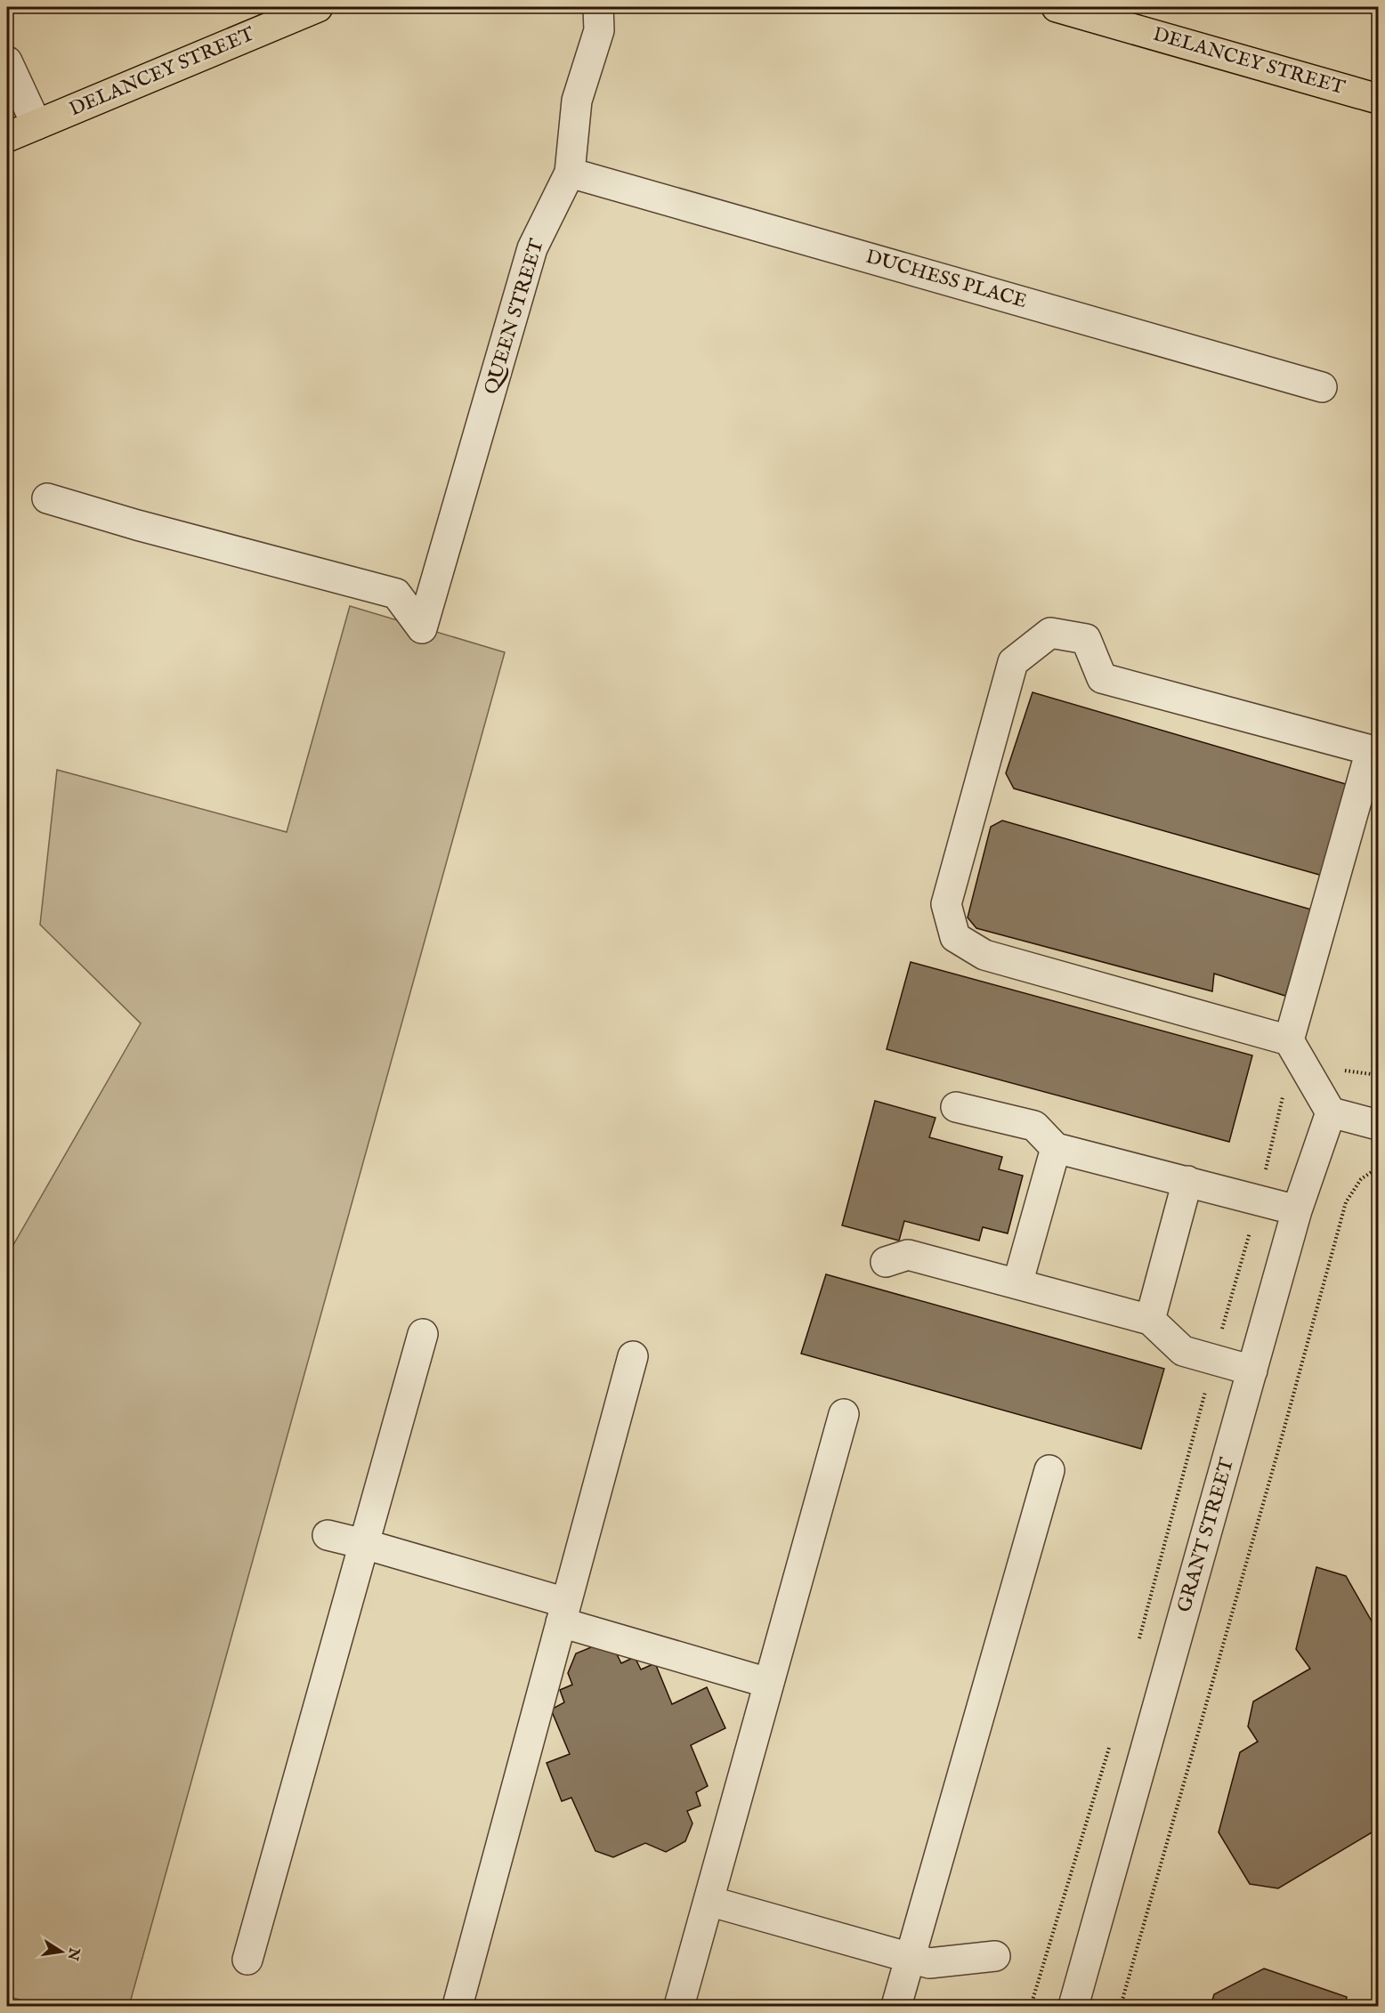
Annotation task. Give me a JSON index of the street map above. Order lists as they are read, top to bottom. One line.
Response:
{"streets":{"main road":["DELANCEY STREET"],"street":["DUCHESS PLACE","QUEEN STREET","GRANT STREET"]},"crossings":[["DUCHESS PLACE","QUEEN STREET"]],"north":"right"}
